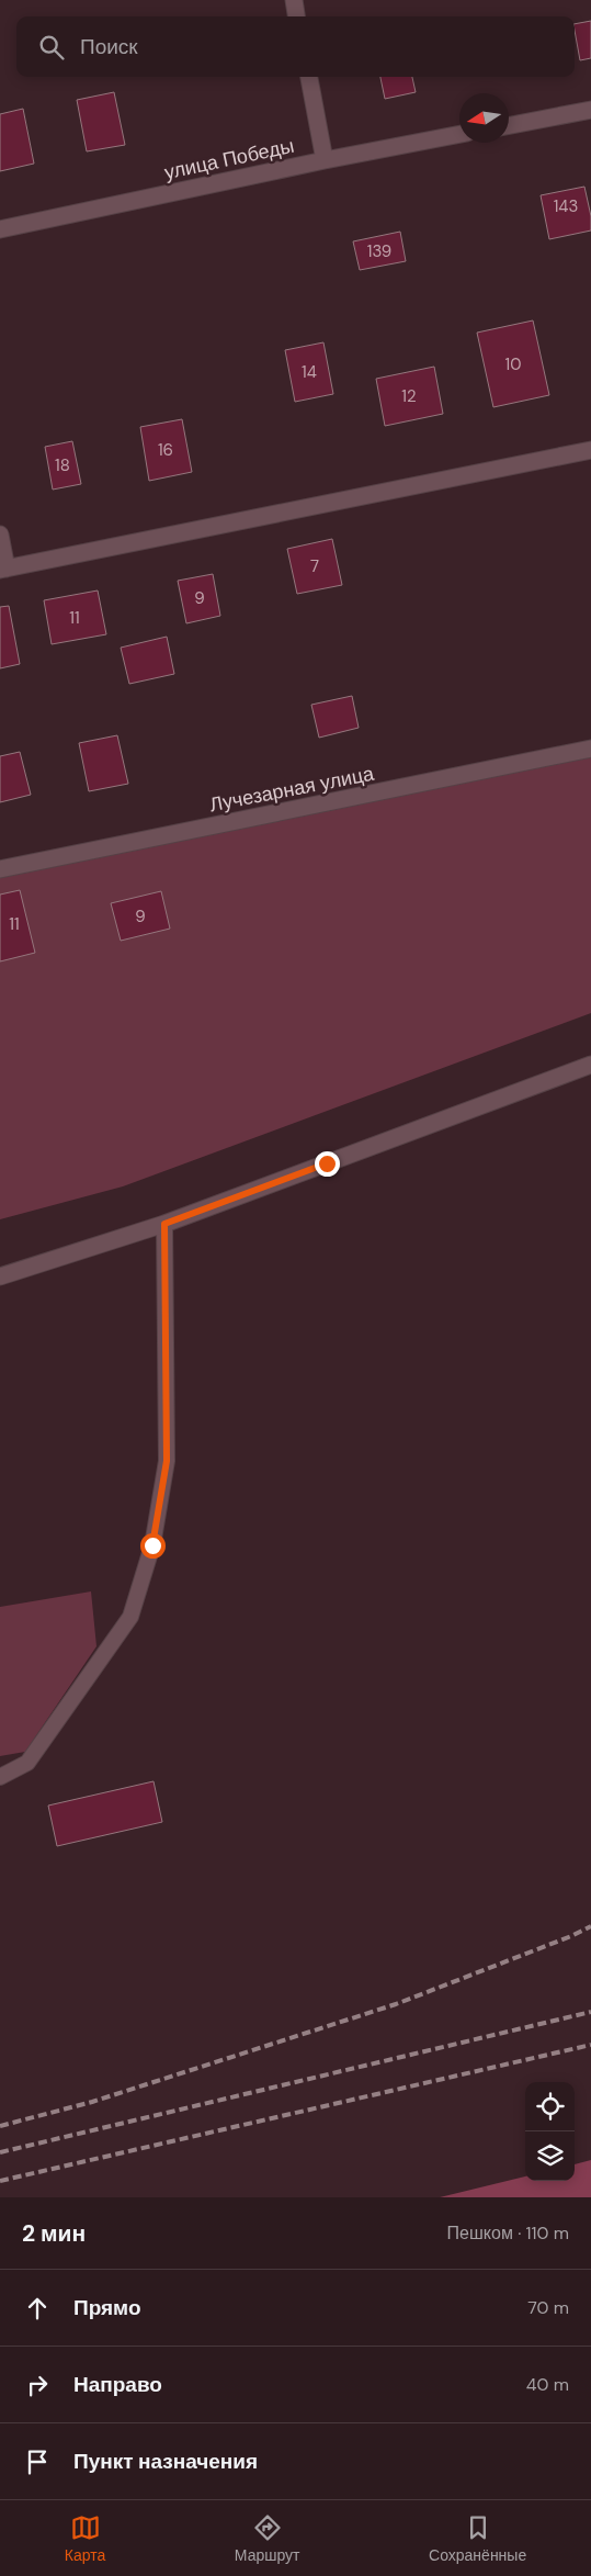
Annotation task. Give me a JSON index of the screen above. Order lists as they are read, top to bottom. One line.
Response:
{"streets":{"street":["улица Победы","Лучезарная улица"]},"house_numbers":["143","139","10","14","12","16","18","7","9","11","9","11"],"north":"left","page":{"search":"Поиск","heading":["2 мин","Пешком · 110 m"],"list":[["Прямо","70 m"],["Направо","40 m"],"Пункт назначения"],"nav":["Карта","Маршрут","Сохранённые"]}}
